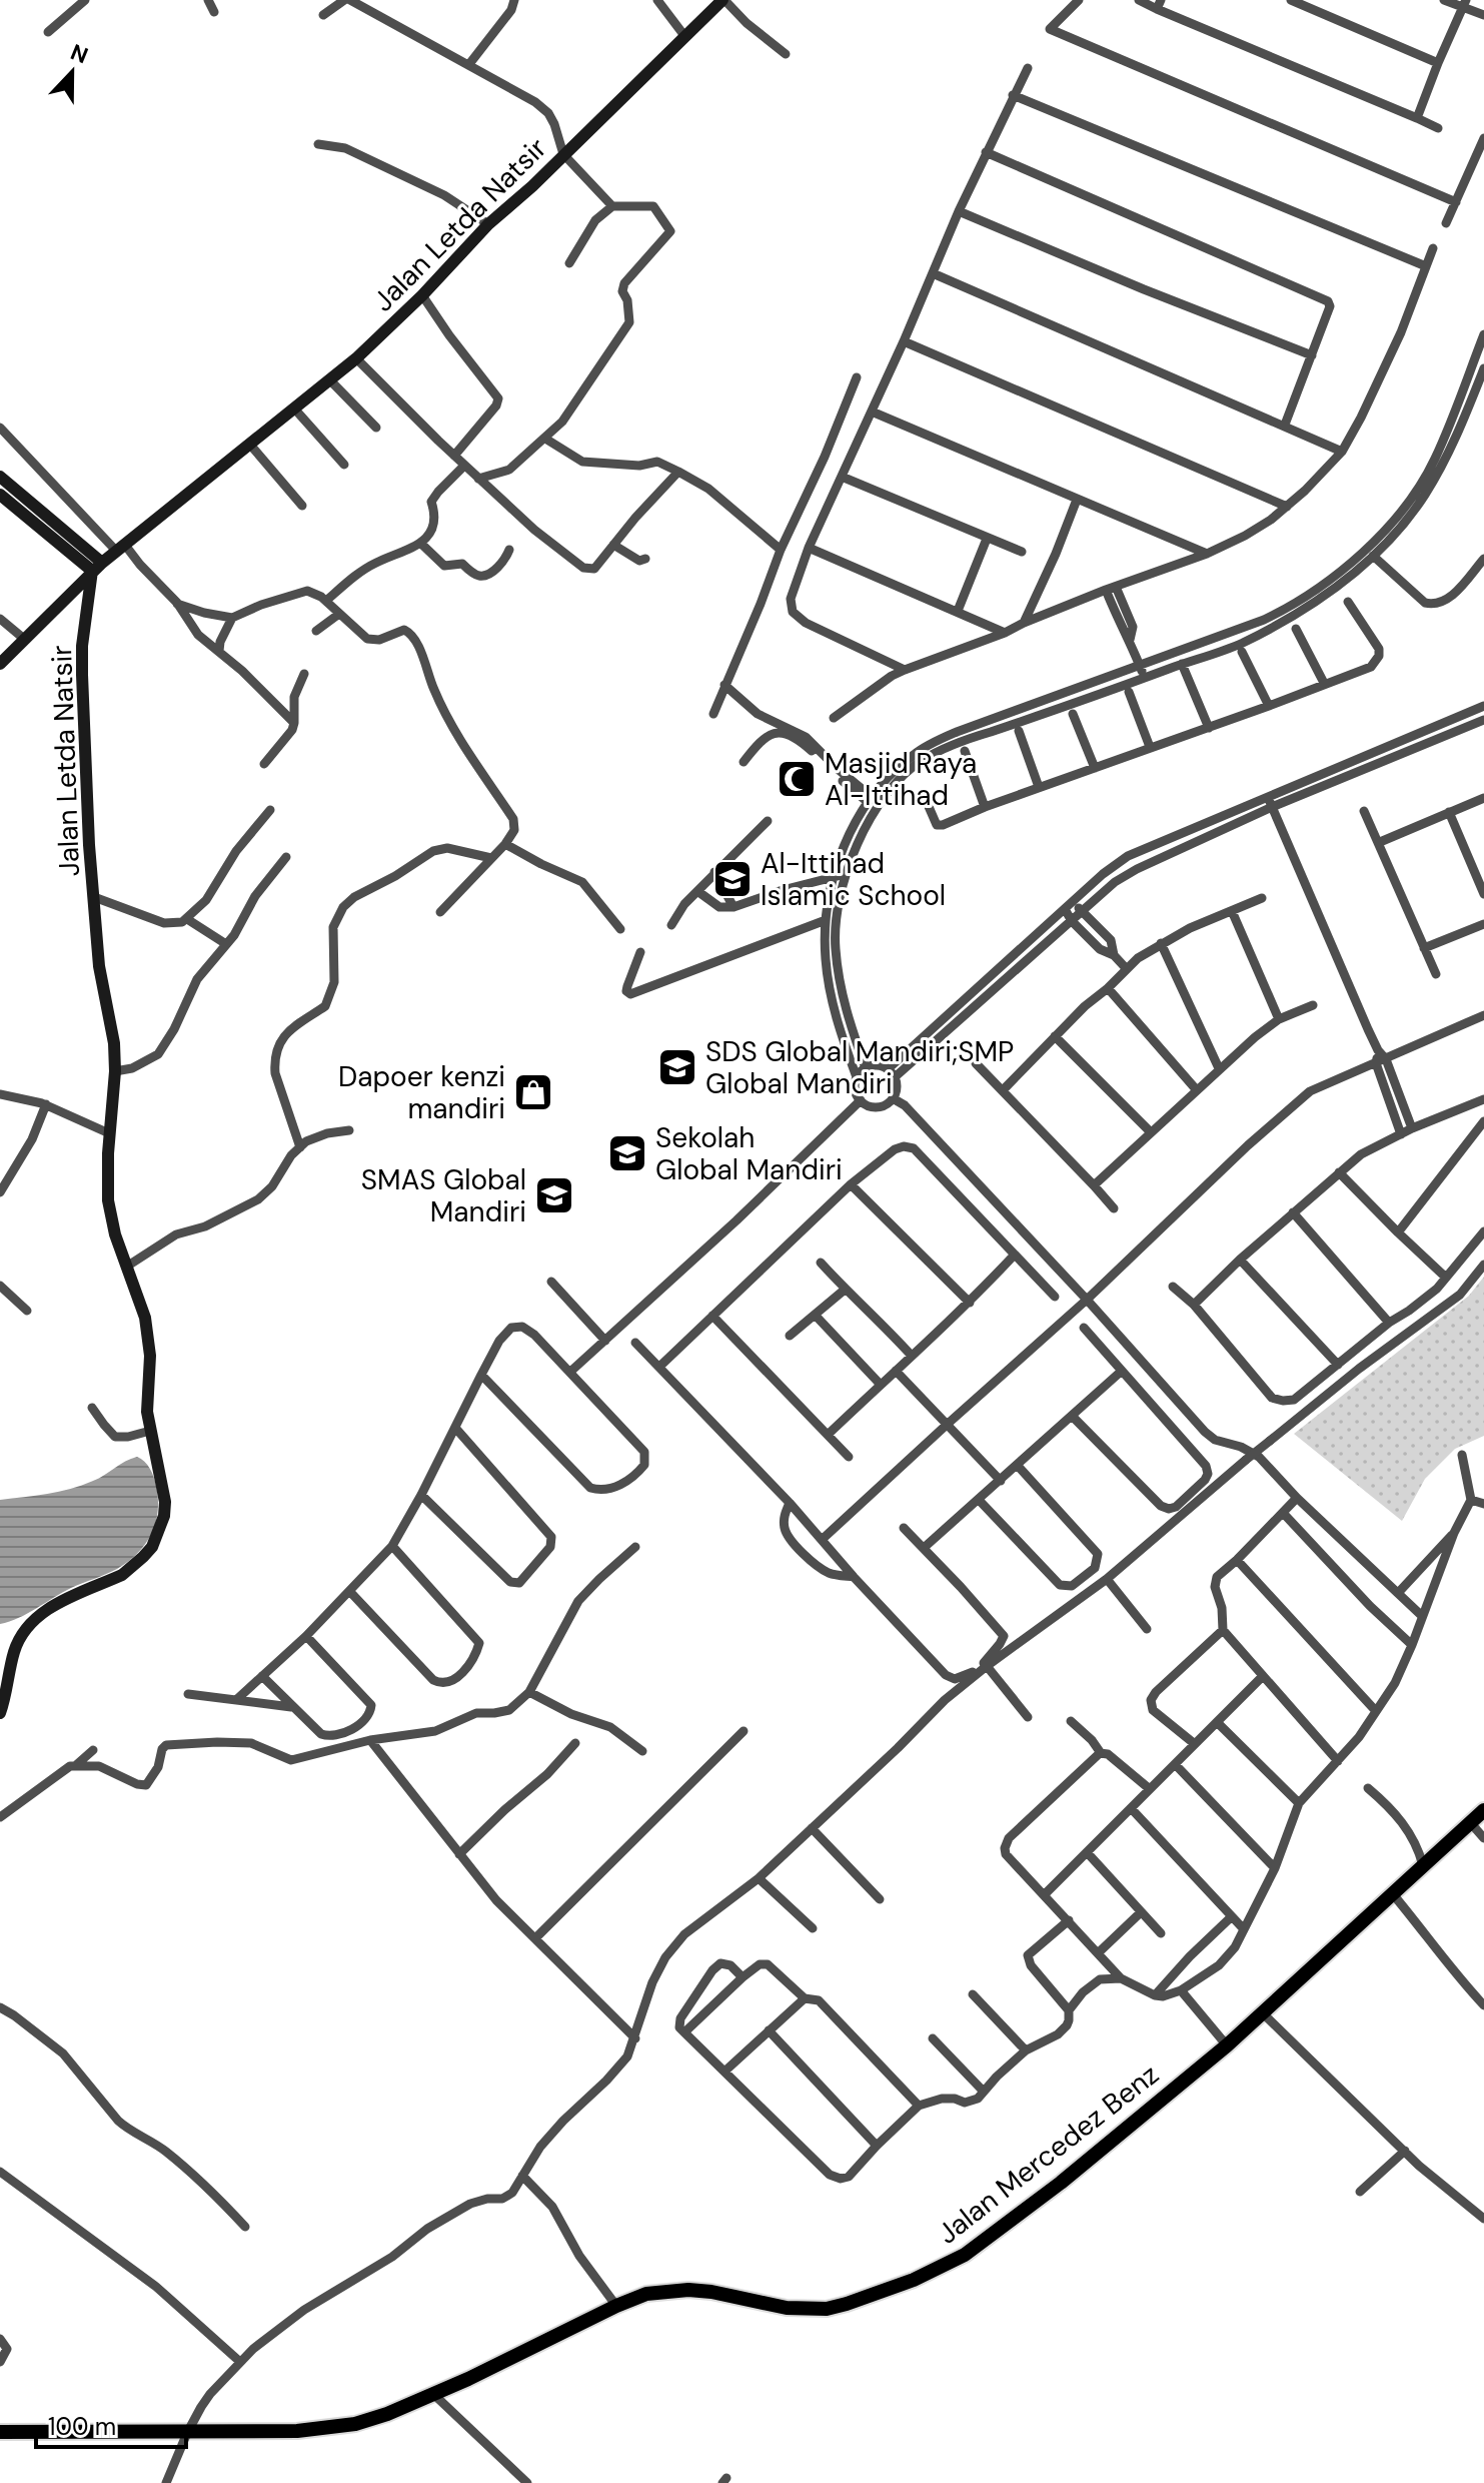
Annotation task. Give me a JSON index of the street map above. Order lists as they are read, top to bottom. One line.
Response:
{"streets":{"main road":["Jalan Mercedez Benz"],"street":["Jalan Letda Natsir"]},"places":{"mosque":["Masjid Raya Al-Ittihad"],"school or university":["Al-Ittihad Islamic School","SDS Global Mandiri;SMP Global Mandiri","Sekolah Global Mandiri","SMAS Global Mandiri"],"shop":["Dapoer kenzi mandiri"]},"scale_bar":"100 m","north":"top"}
